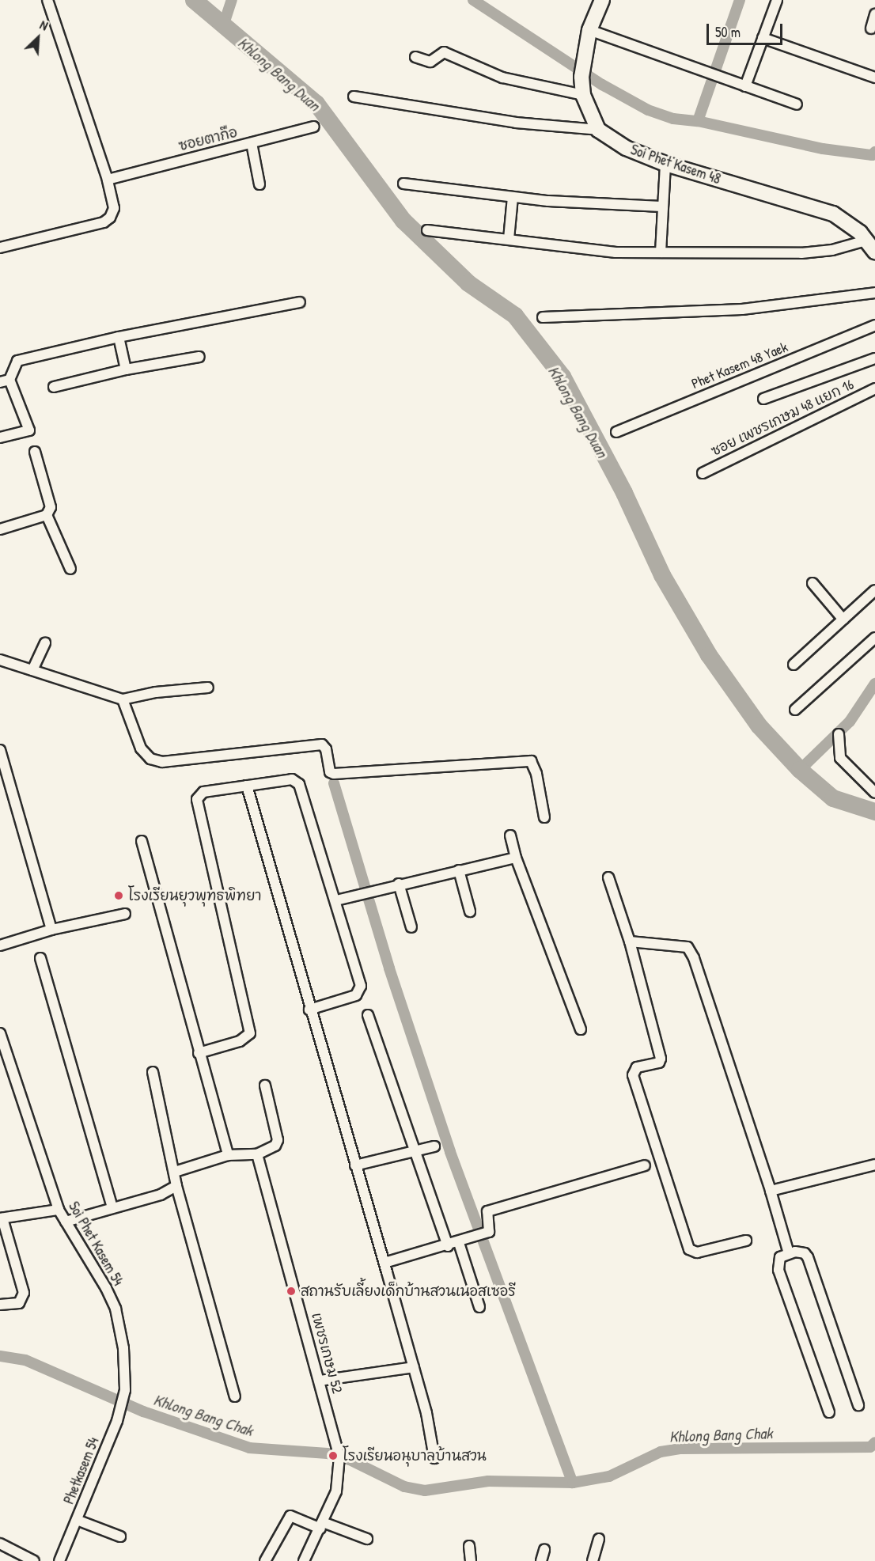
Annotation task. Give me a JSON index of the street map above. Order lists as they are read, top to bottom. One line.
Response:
{"streets":{"street":["ซอยตากือ","Soi Phet Kasem 48","Phet Kasem 48 Yaek","ซอย เพชรเกษม 48 แยก 16","Soi Phet Kasem 54","เพชรเกษม 52","Phetkasem 54"]},"crossings":[["Soi Phet Kasem 54","Phetkasem 54"]],"water":["Khlong Bang Duan","Khlong Bang Chak"],"places":["โรงเรียนยุวพุทธพิทยา","สถานรับเลี้ยงเด็กบ้านสวนเนอสเซอรี","โรงเรียนอนุบาลบ้านสวน"],"scale_bar":"50 m","north":"top right"}
